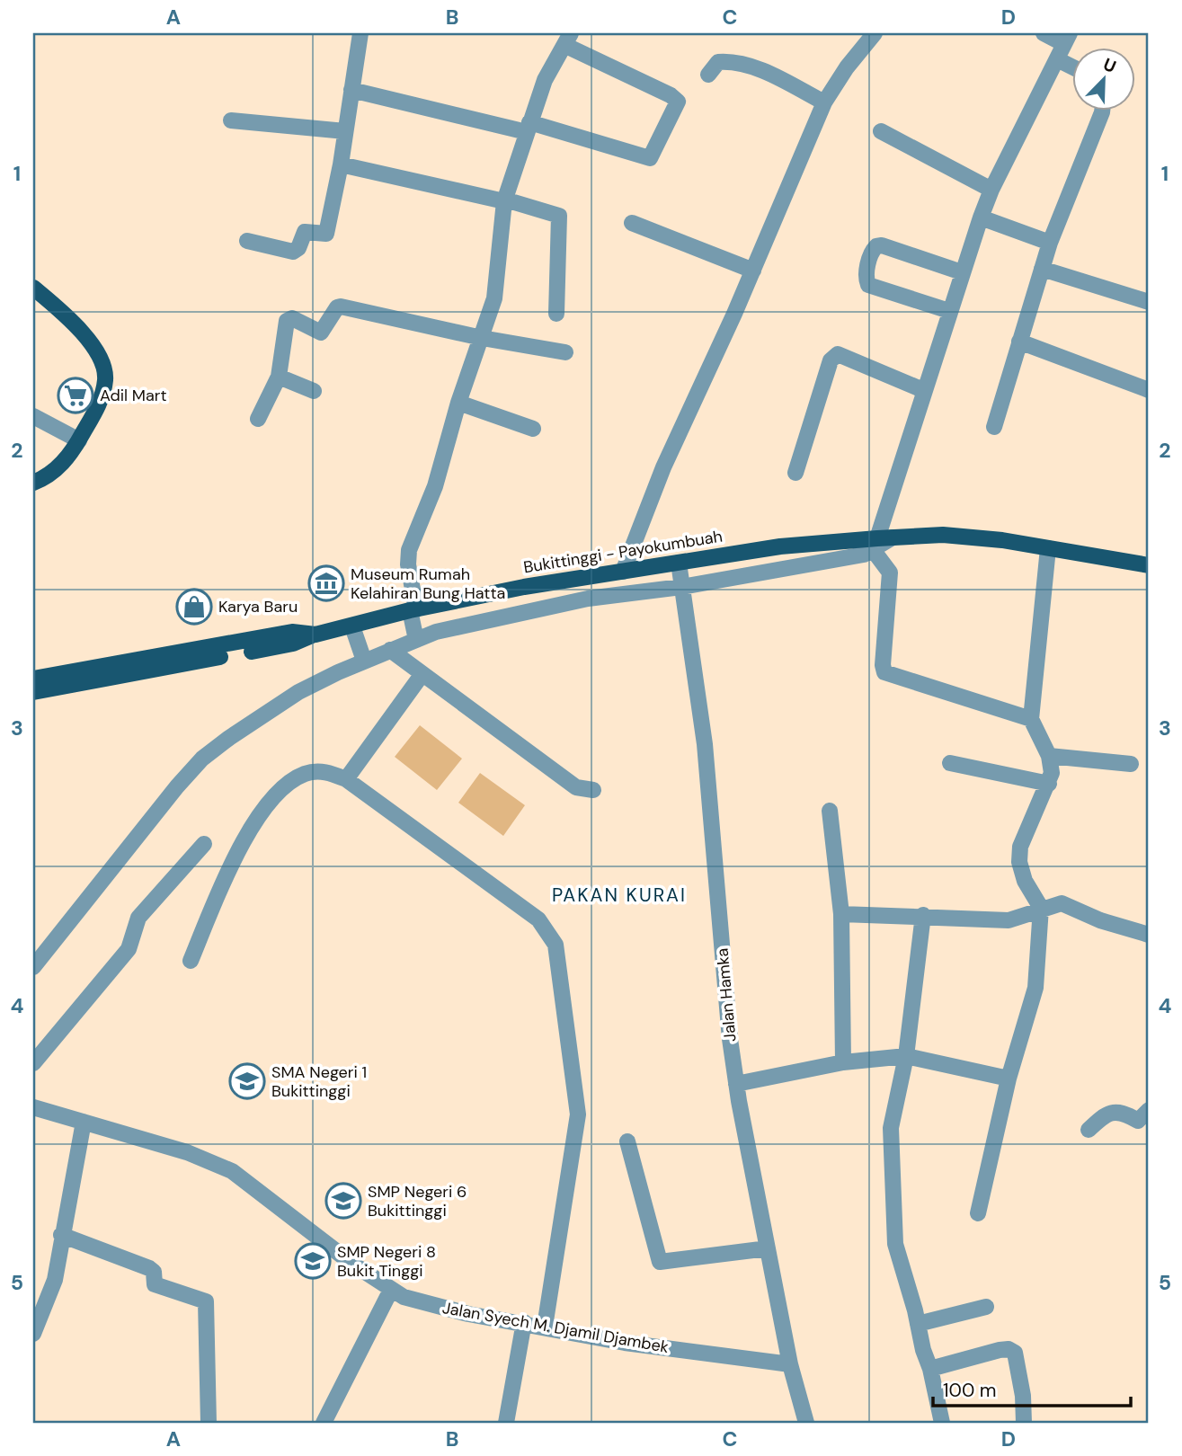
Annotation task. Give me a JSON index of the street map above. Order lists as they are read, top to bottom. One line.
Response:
{"streets":{"main road":["Bukittinggi - Payokumbuah"],"street":["Jalan Hamka","Jalan Syech M. Djamil Djambek"]},"crossings":[["Bukittinggi - Payokumbuah","Jalan Hamka"],["Jalan Hamka","Jalan Syech M. Djamil Djambek"]],"districts":["PAKAN KURAI"],"places":{"supermarket":["Adil Mart"],"museum":["Museum Rumah Kelahiran Bung Hatta"],"shop":["Karya Baru"],"school or university":["SMA Negeri 1 Bukittinggi","SMP Negeri 6 Bukittinggi","SMP Negeri 8 Bukit Tinggi"]},"scale_bar":"100 m","north":"top right","grid":{"columns":["A","B","C","D"],"rows":["1","2","3","4","5"]}}
